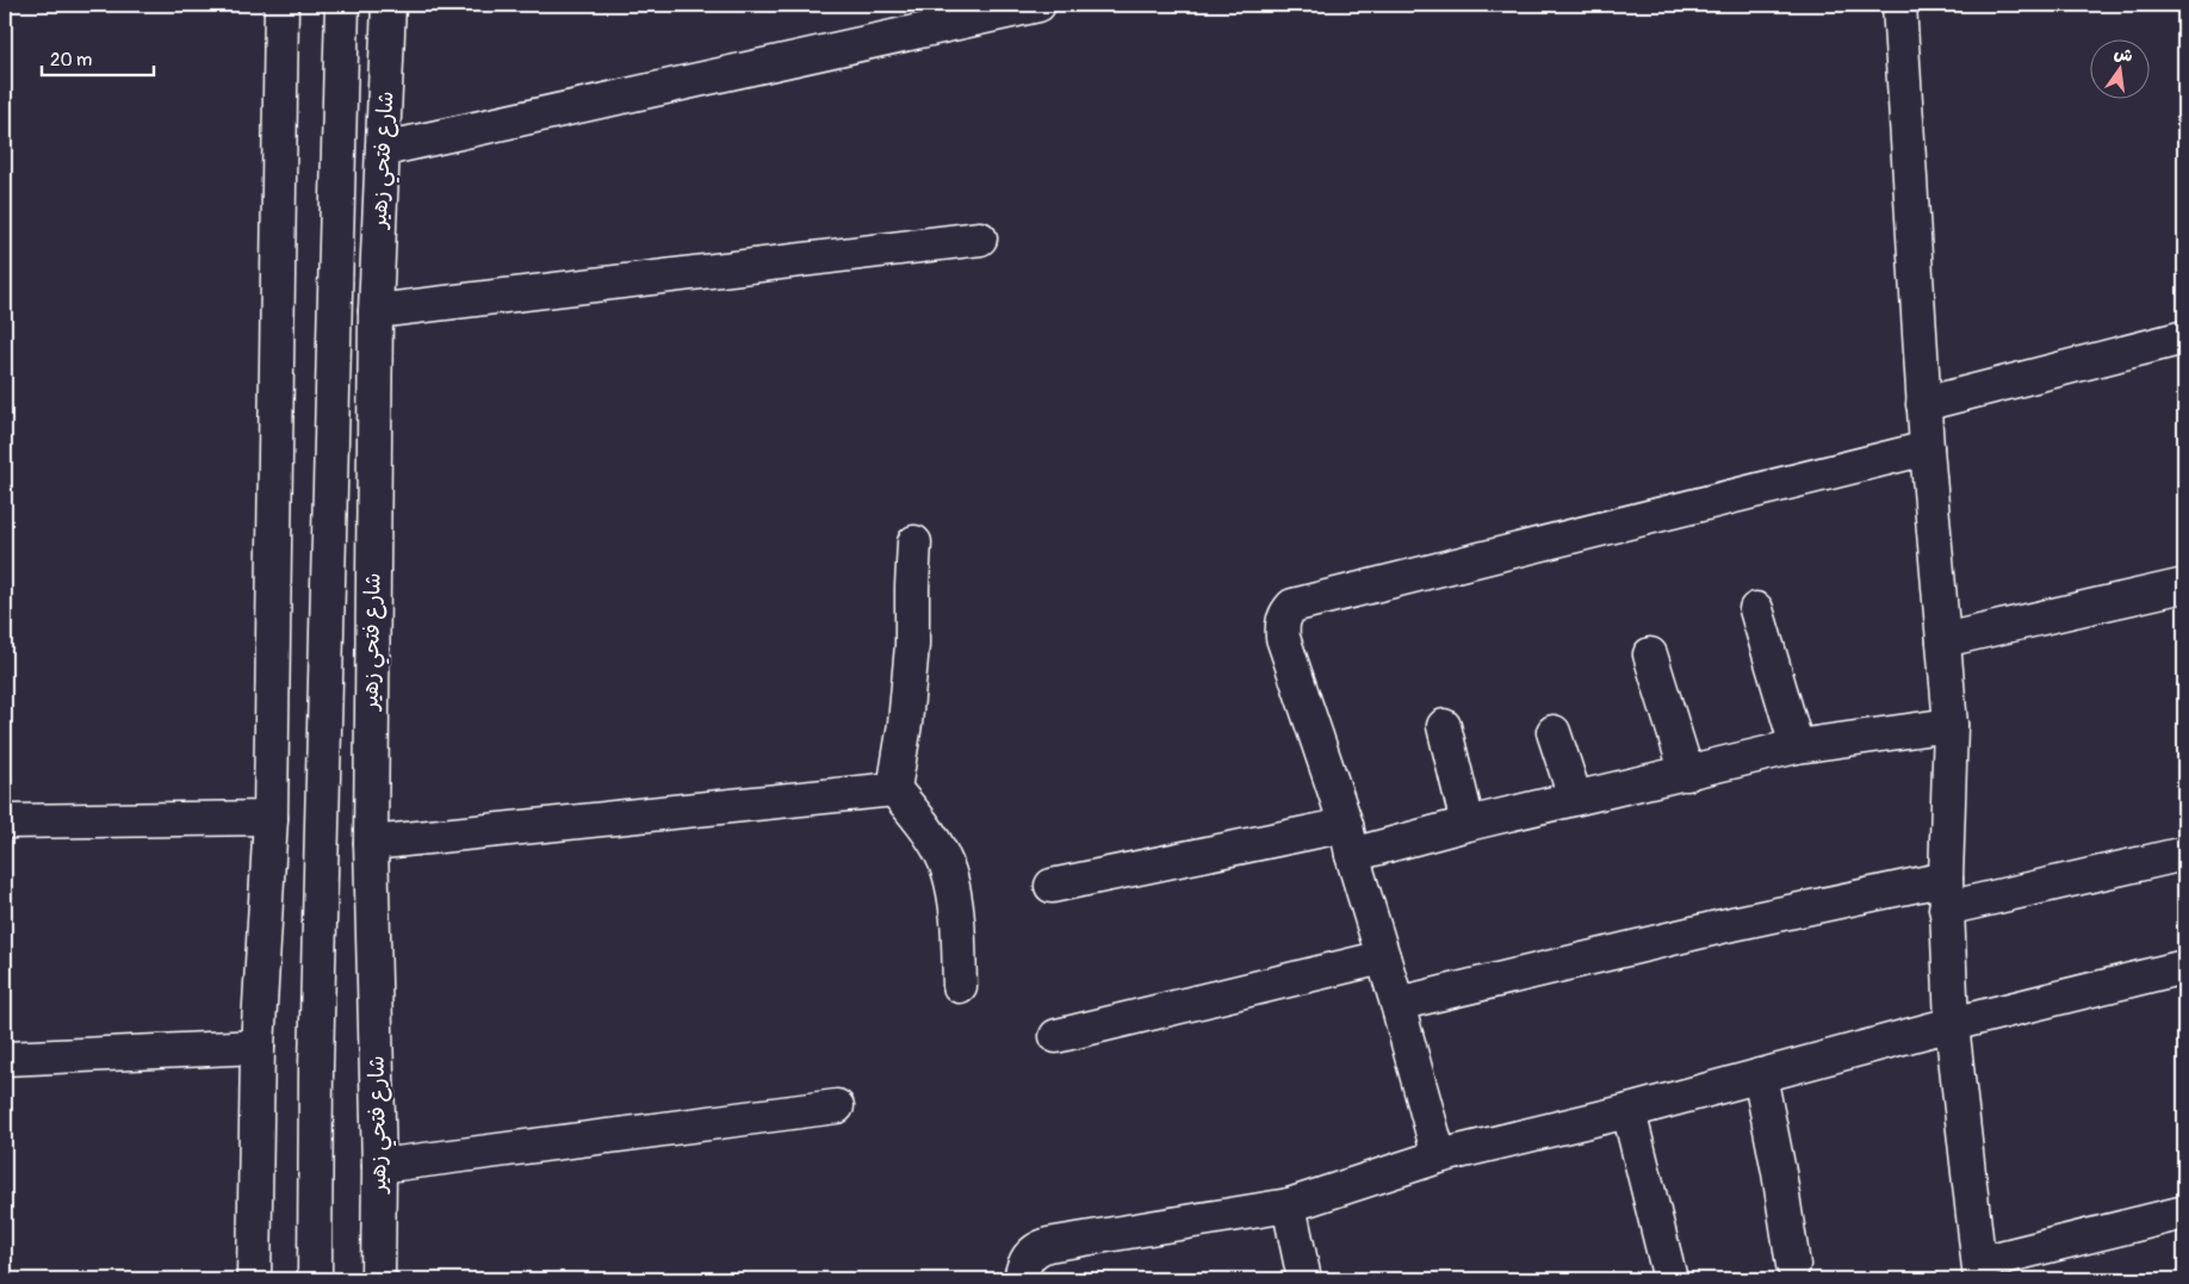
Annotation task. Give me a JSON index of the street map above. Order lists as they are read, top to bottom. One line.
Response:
{"streets":{"street":["شارع فتحي زهير"]},"scale_bar":"20 m","north":"top"}
